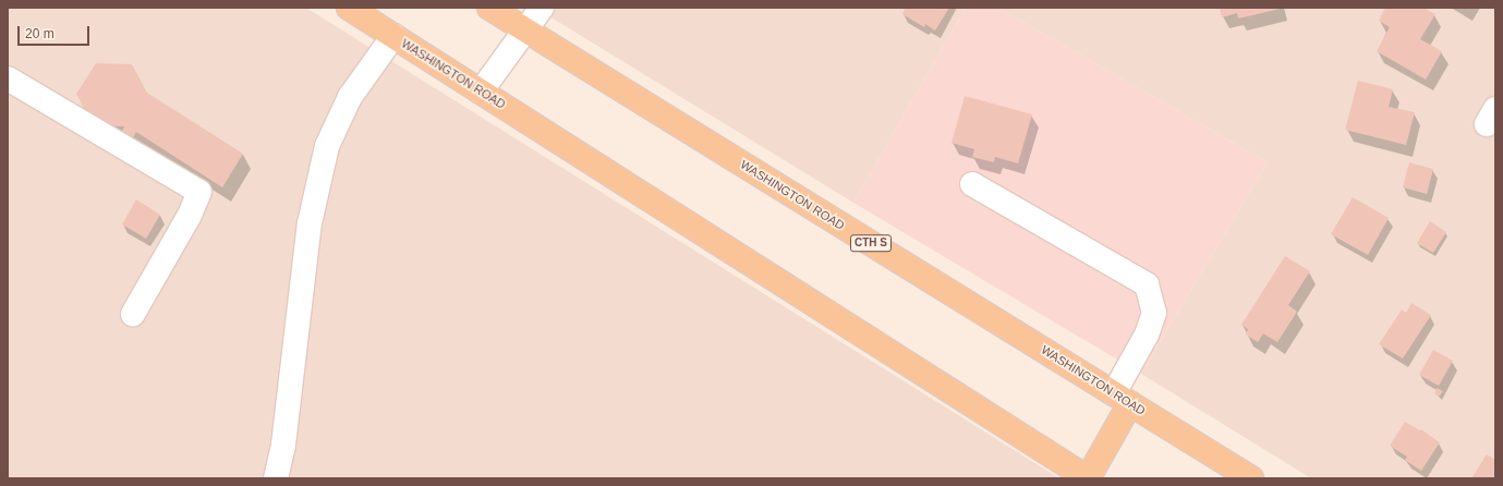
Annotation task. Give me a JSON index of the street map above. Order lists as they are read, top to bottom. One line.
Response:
{"streets":{"main road":["WASHINGTON ROAD","CTH S"]},"scale_bar":"20 m"}
